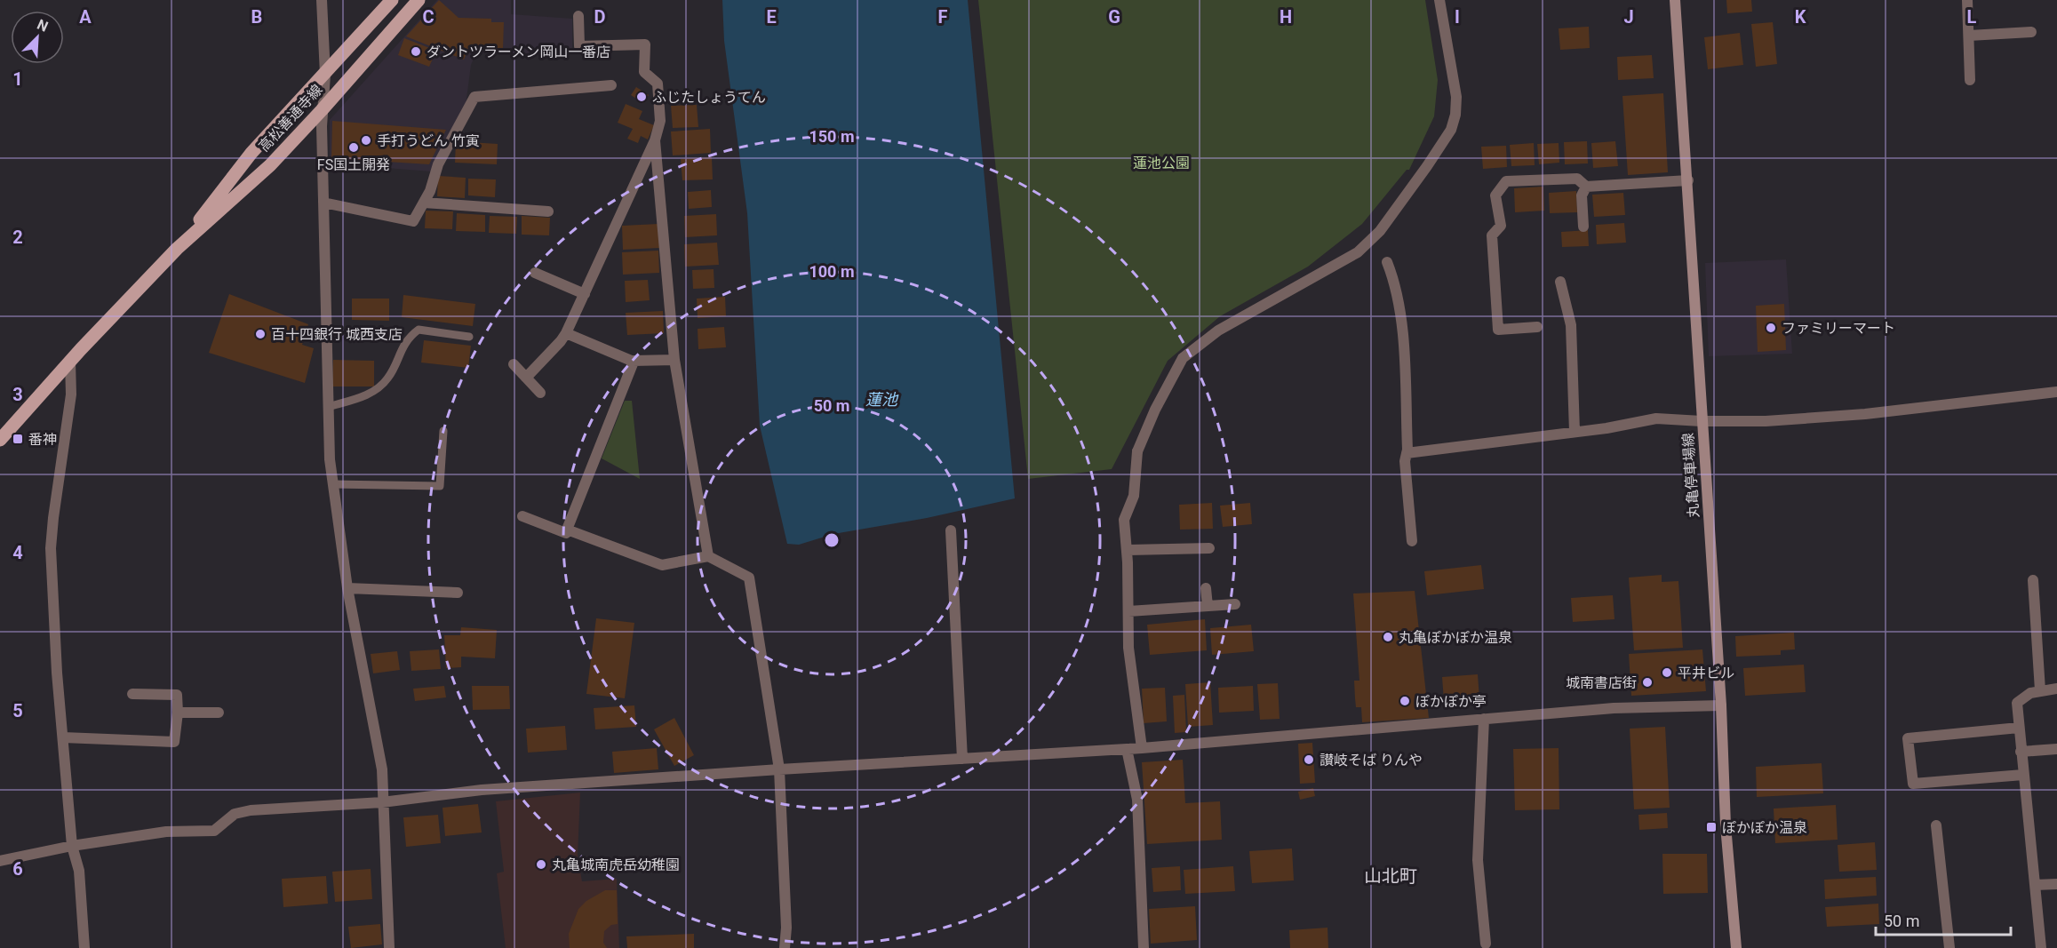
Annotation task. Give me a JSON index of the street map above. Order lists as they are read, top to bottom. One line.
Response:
{"streets":{"main road":["高松善通寺線","丸亀停車場線"]},"districts":["山北町"],"water":["蓮池"],"parks":["蓮池公園"],"places":{"other":["ダントツラーメン岡山一番店","ふじたしょうてん","手打うどん 竹寅","FS国土開発","ファミリーマート","百十四銀行 城西支店","丸亀ぽかぽか温泉","平井ビル","城南書店街","ぽかぽか亭","讃岐そば りんや","丸亀城南虎岳幼稚園"],"transit":["番神","ぽかぽか温泉"]},"scale_bar":"50 m","north":"top right","grid":{"columns":["A","B","C","D","E","F","G","H","I","J","K","L"],"rows":["1","2","3","4","5","6"]},"rings":["150 m","100 m","50 m"]}
